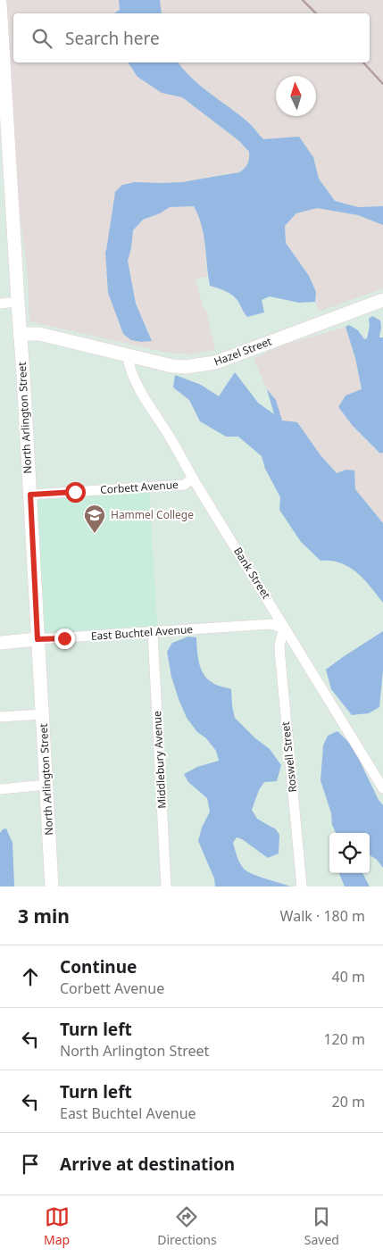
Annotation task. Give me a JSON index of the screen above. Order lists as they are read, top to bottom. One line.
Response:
{"streets":{"street":["Hazel Street","North Arlington Street","Corbett Avenue","Bank Street","East Buchtel Avenue","Roswell Street","Middlebury Avenue"]},"crossings":[["Hazel Street","North Arlington Street"],["Hazel Street","Bank Street"],["North Arlington Street","Corbett Avenue"],["North Arlington Street","East Buchtel Avenue"],["Corbett Avenue","Bank Street"],["Bank Street","East Buchtel Avenue"],["Bank Street","Roswell Street"],["East Buchtel Avenue","Roswell Street"],["East Buchtel Avenue","Middlebury Avenue"]],"places":{"school or university":["Hammel College"]},"north":"top","page":{"search":"Search here","heading":["3 min","Walk · 180 m"],"list":[["Continue","Corbett Avenue","40 m"],["Turn left","North Arlington Street","120 m"],["Turn left","East Buchtel Avenue","20 m"],"Arrive at destination"],"nav":["Map","Directions","Saved"]}}
